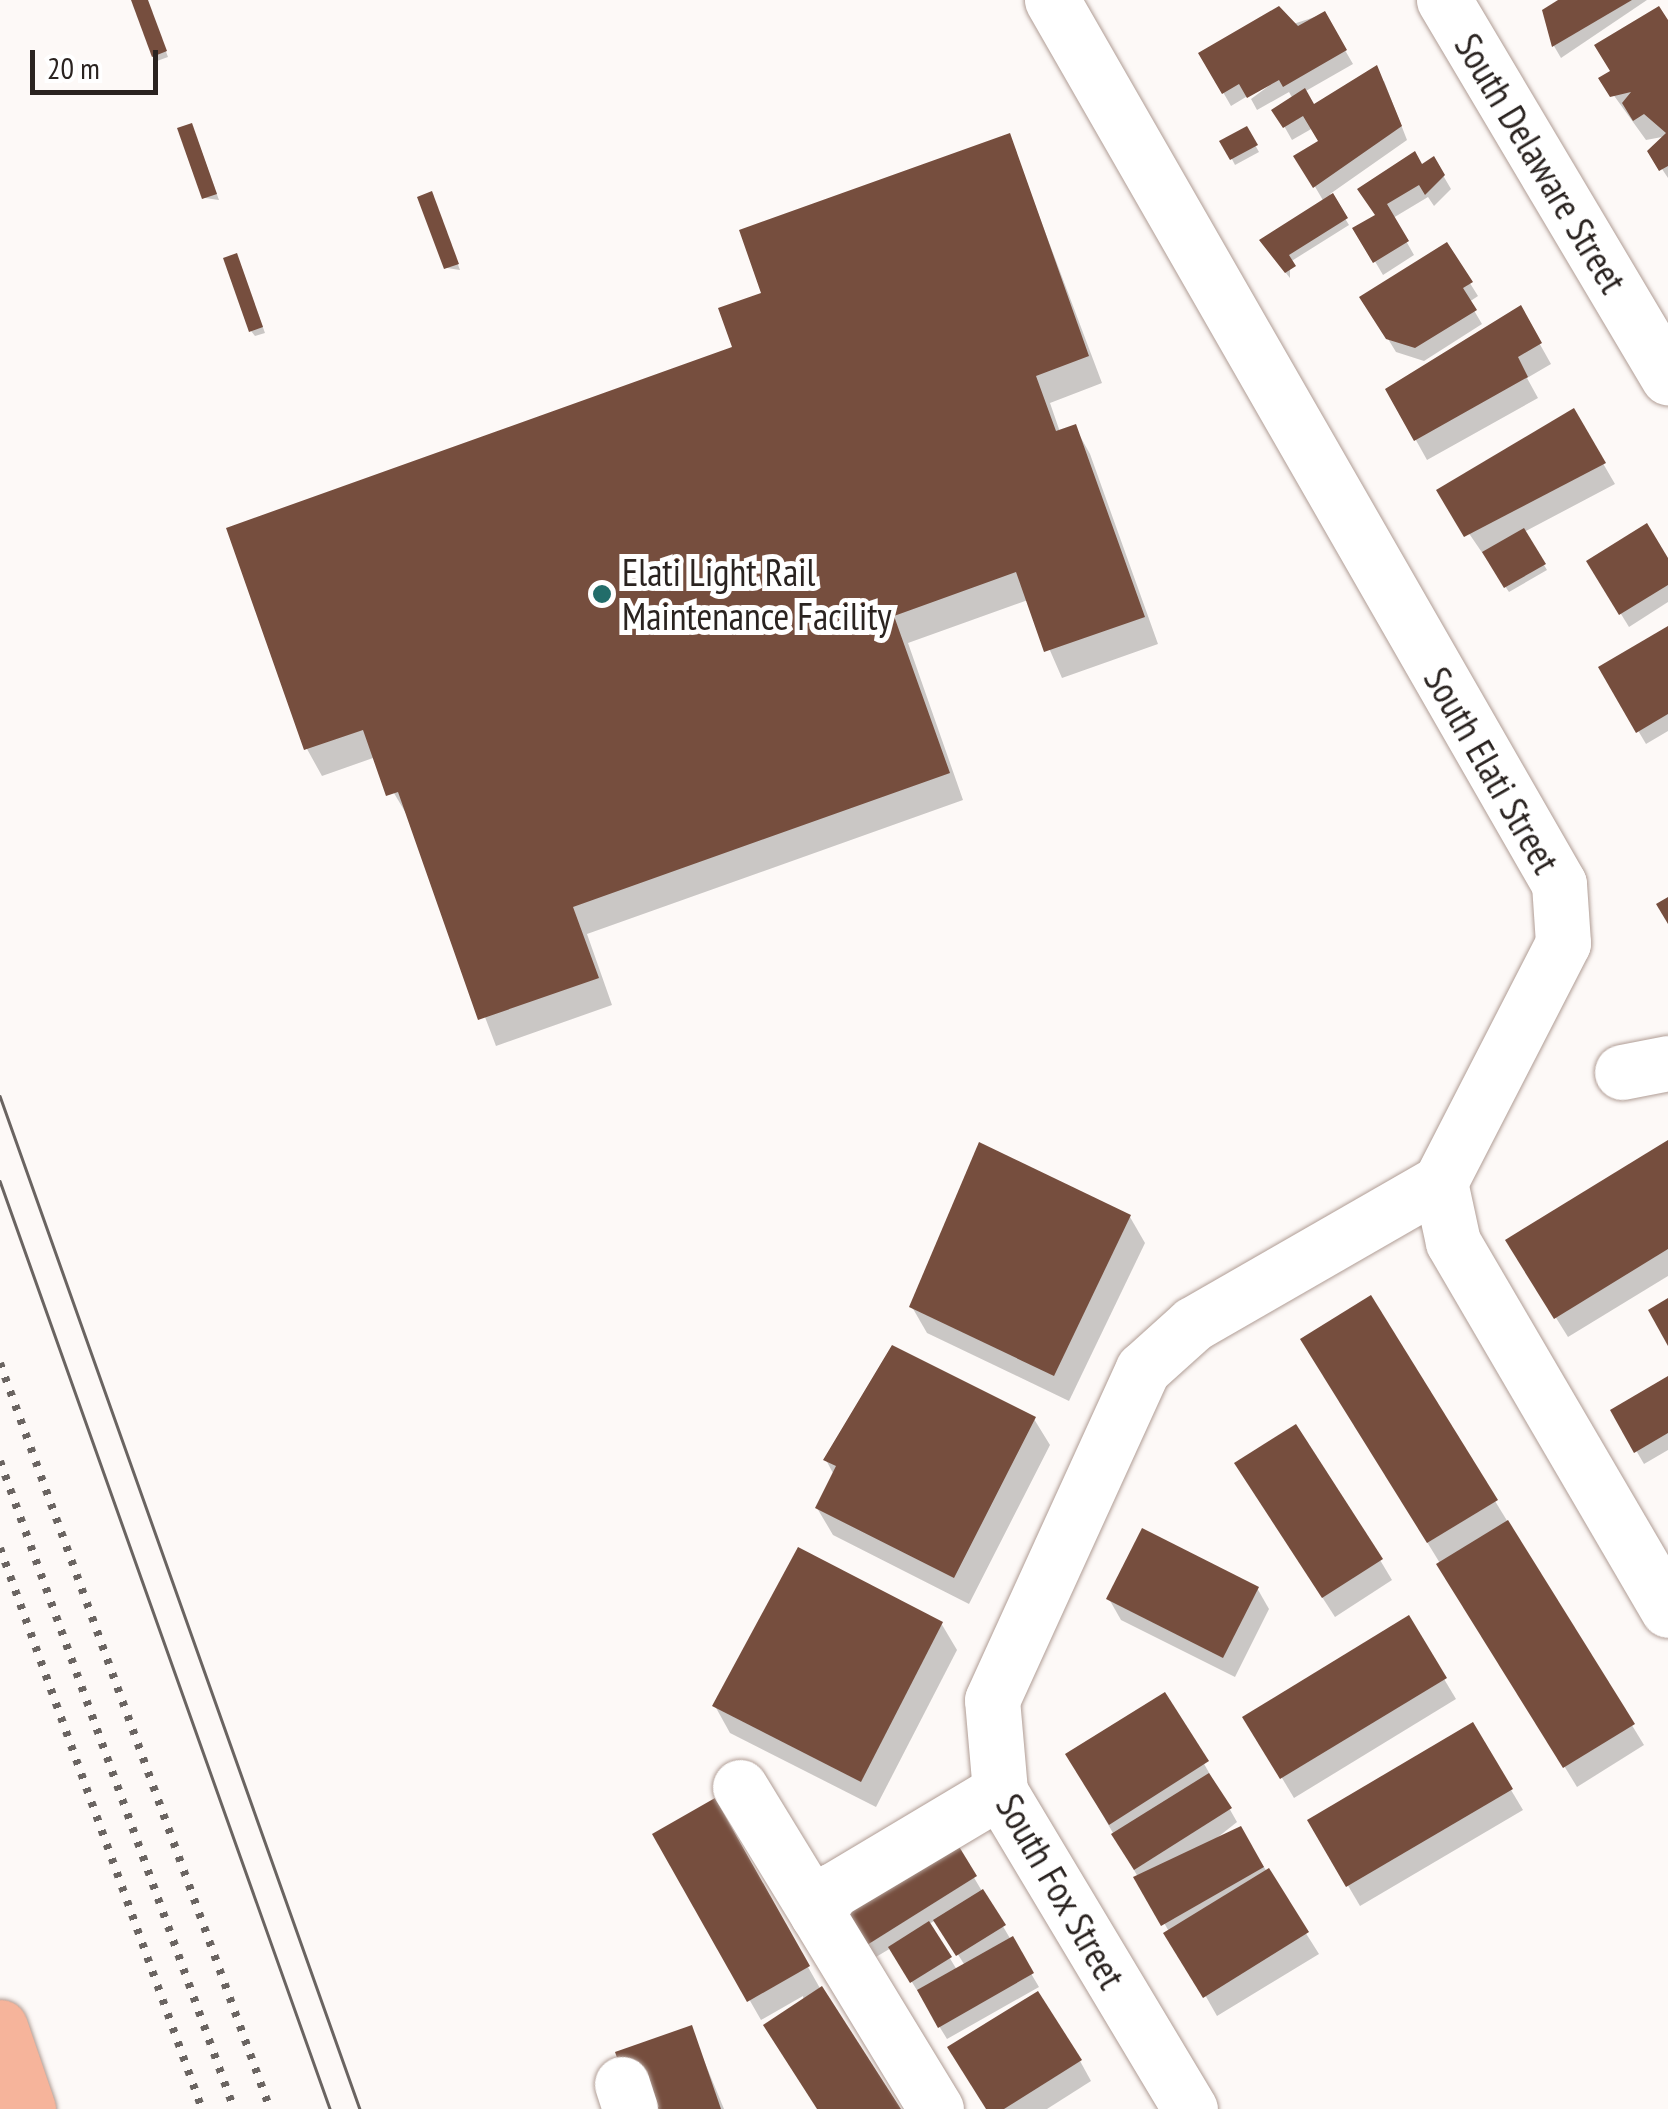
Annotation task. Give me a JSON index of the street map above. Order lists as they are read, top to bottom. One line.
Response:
{"streets":{"street":["South Delaware Street","South Elati Street","South Fox Street"]},"crossings":[["South Elati Street","South Fox Street"]],"places":["Elati Light Rail Maintenance Facility"],"scale_bar":"20 m"}
